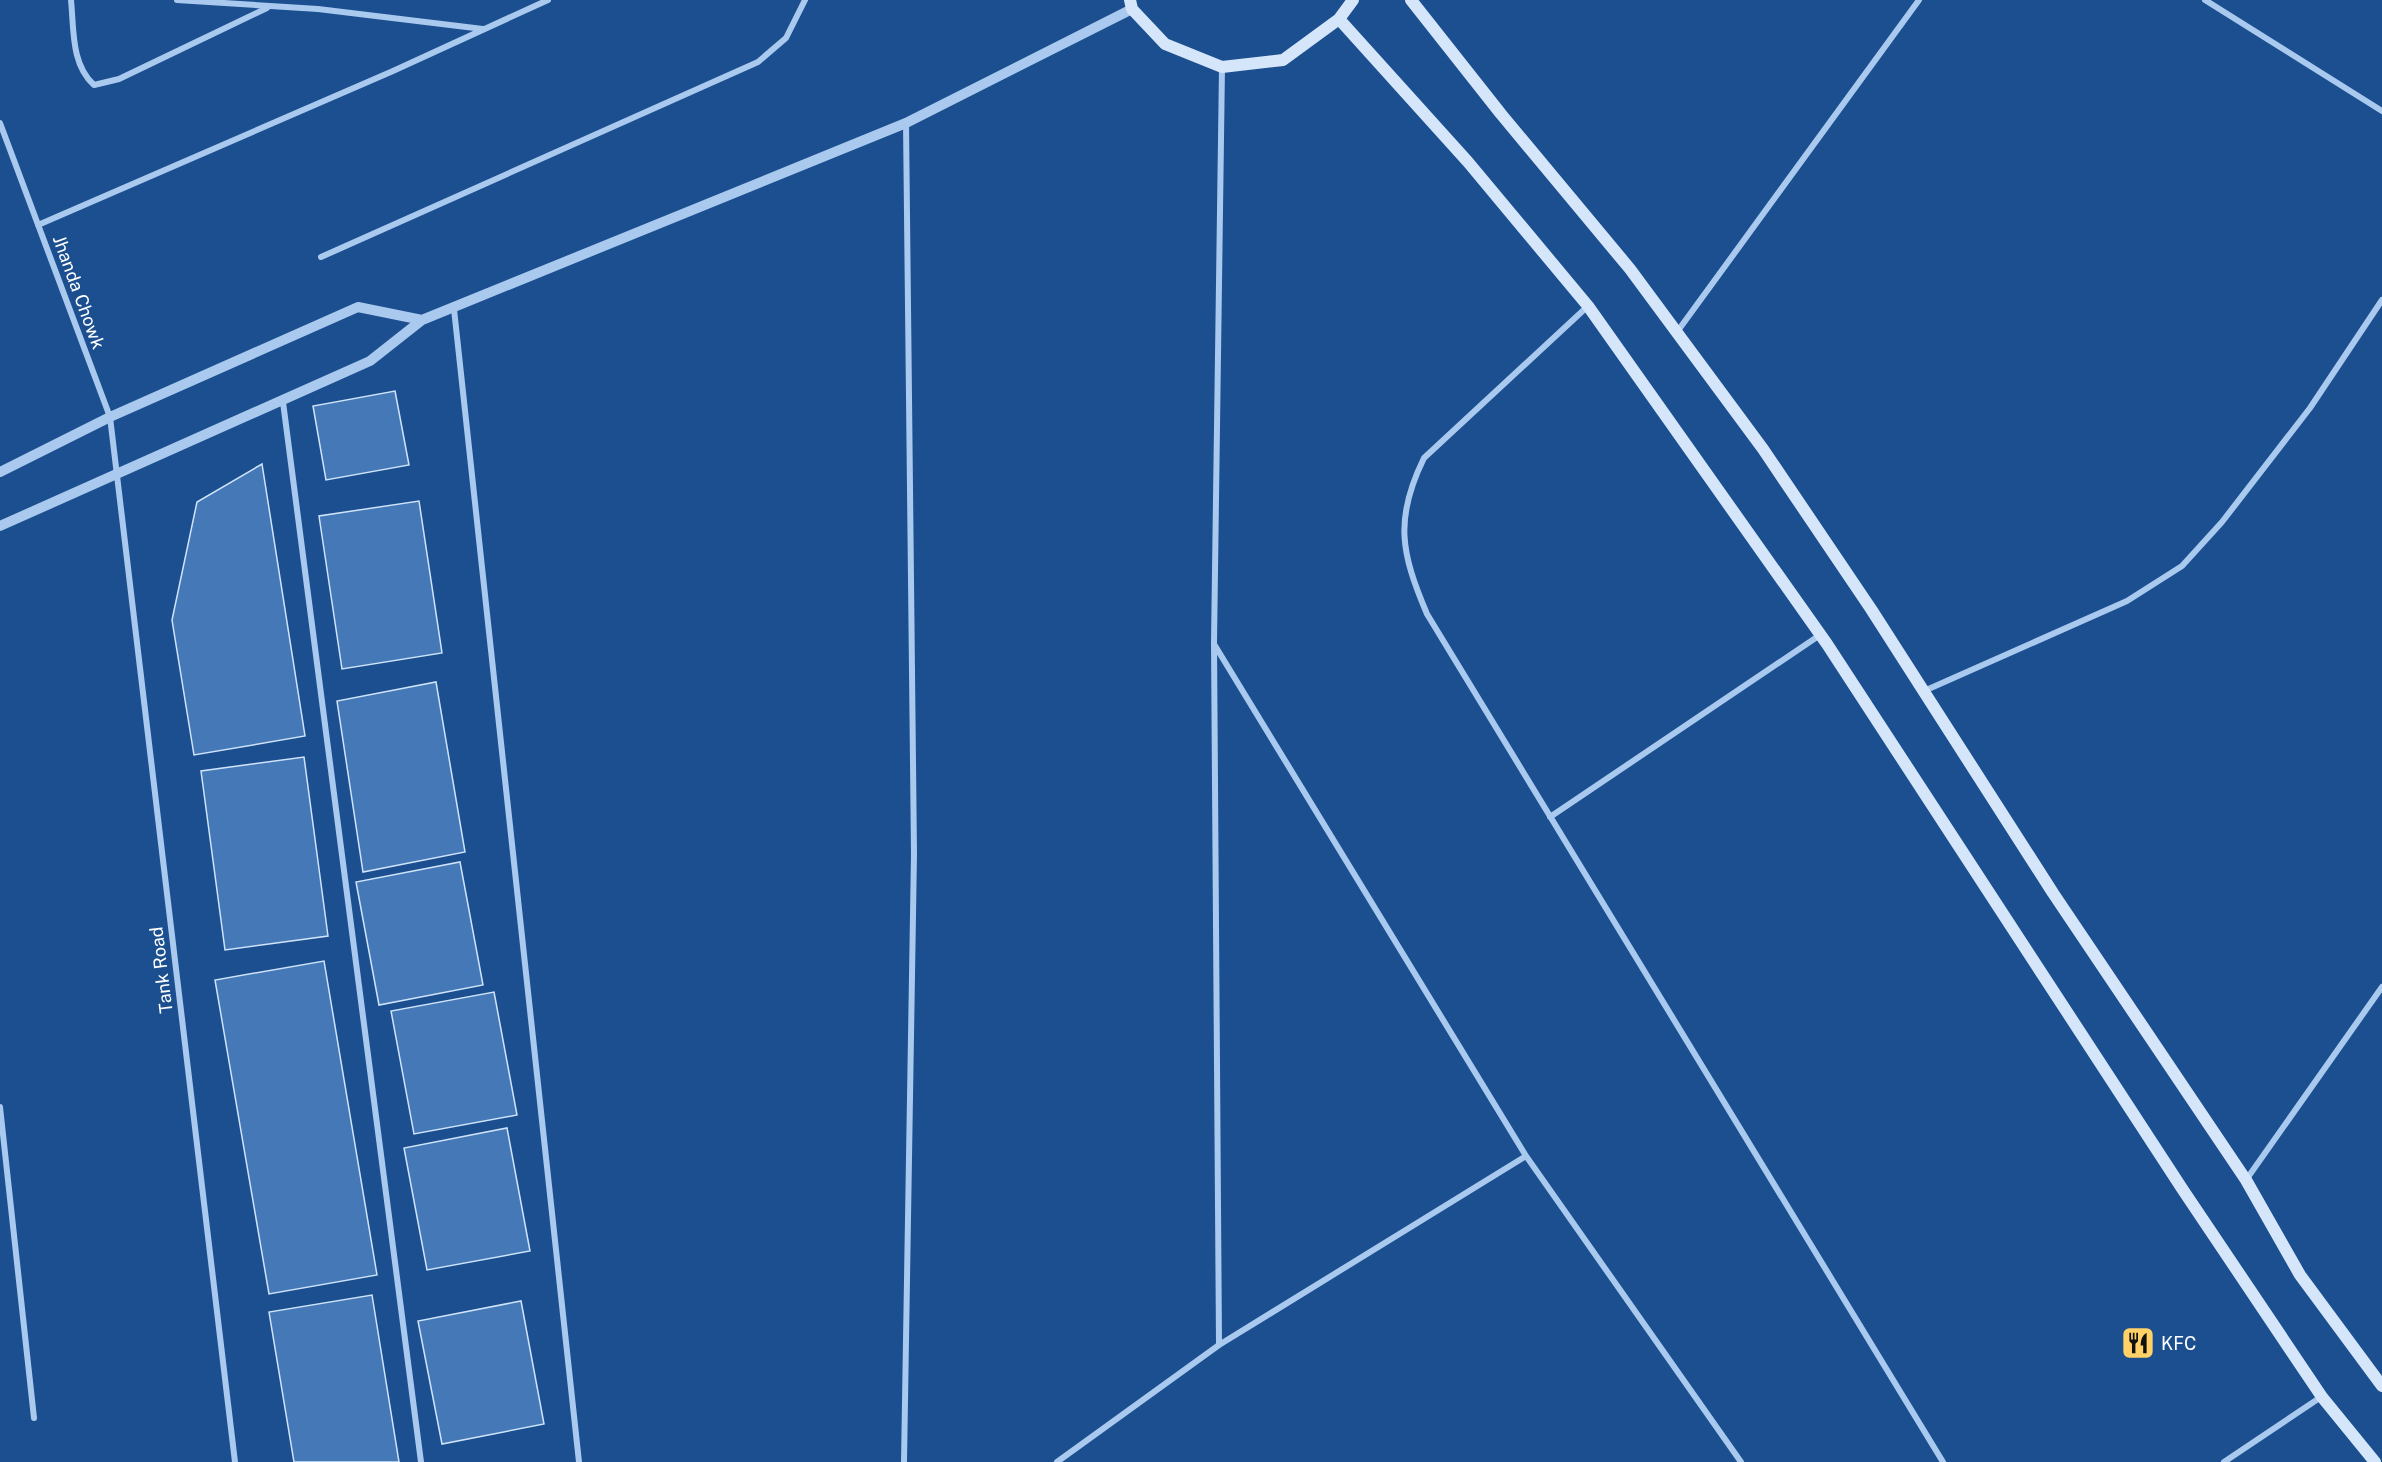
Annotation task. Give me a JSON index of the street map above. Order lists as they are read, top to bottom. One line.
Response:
{"streets":{"street":["Jhanda Chowk","Tank Road"]},"crossings":[["Jhanda Chowk","Tank Road"]],"places":{"restaurant":["KFC"]}}
